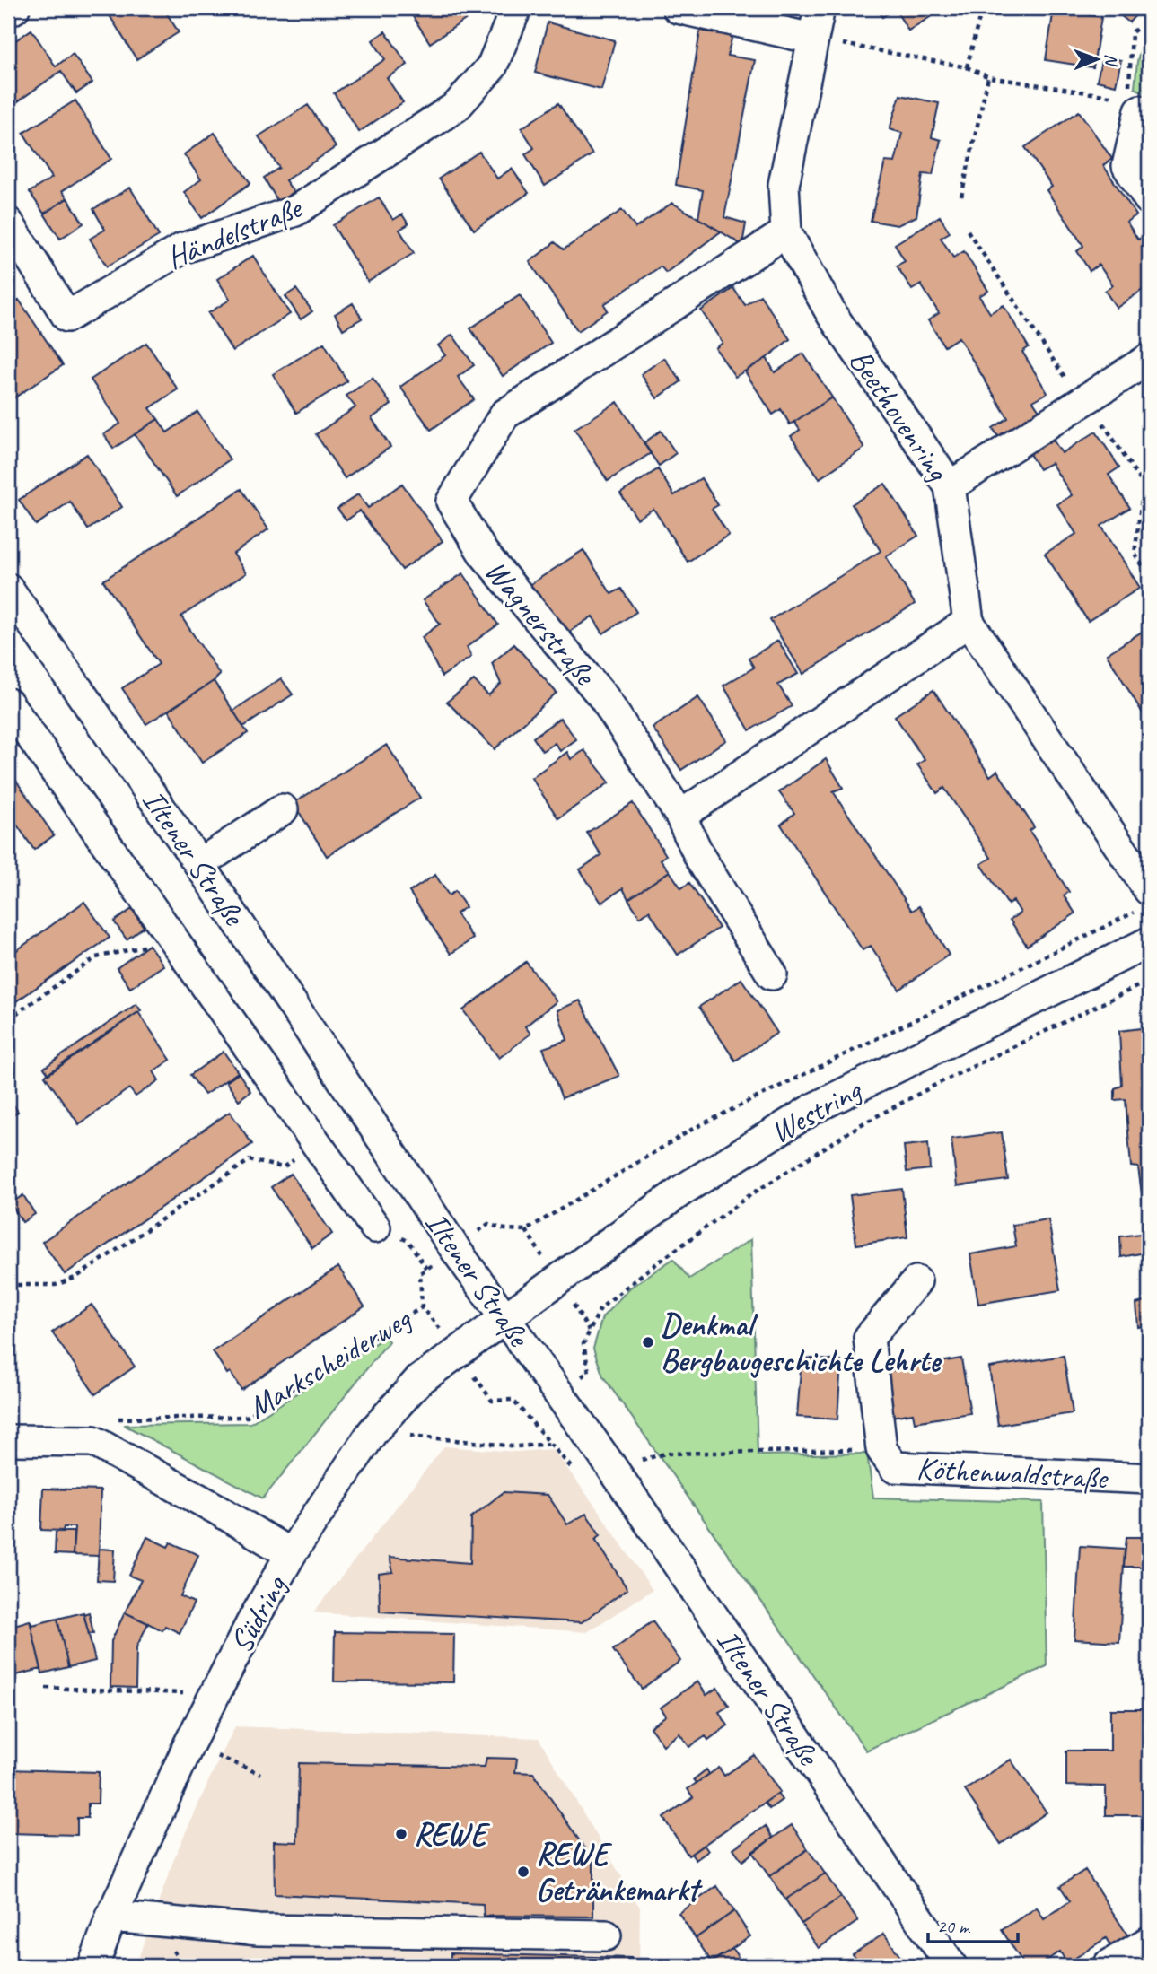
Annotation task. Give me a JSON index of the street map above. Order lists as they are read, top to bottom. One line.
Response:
{"streets":{"street":["Händelstraße","Beethovenring","Wagnerstraße","Iltener Straße","Westring","Köthenwaldstraße","Südring"],"path":["Markscheiderweg"]},"crossings":[["Beethovenring","Wagnerstraße"],["Iltener Straße","Westring"],["Iltener Straße","Südring"],["Westring","Südring"]],"places":["Denkmal Bergbaugeschichte Lehrte","REWE","REWE Getränkemarkt"],"scale_bar":"20 m","north":"right"}
